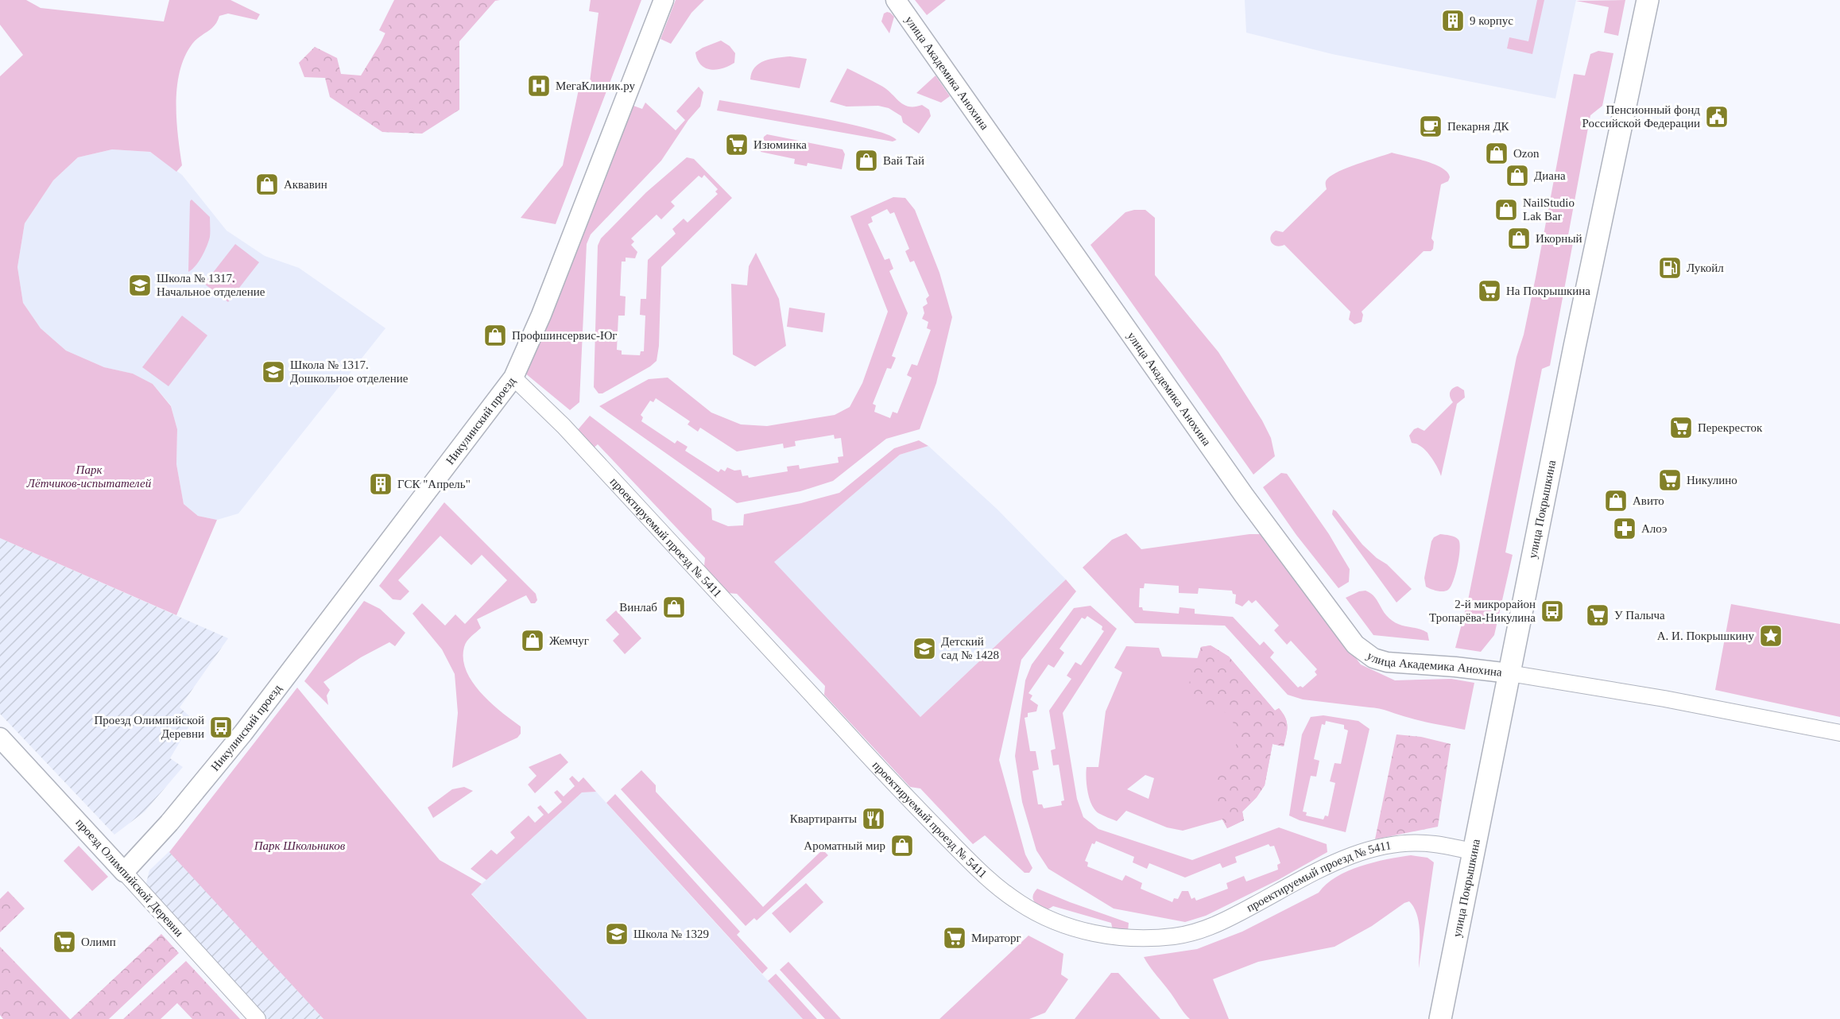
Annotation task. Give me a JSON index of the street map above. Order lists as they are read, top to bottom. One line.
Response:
{"streets":{"main road":["улица Покрышкина"],"street":["улица Академика Анохина","Никулинский проезд","проектируемый проезд № 5411","проезд Олимпийской Деревни"]},"crossings":[["улица Академика Анохина","улица Покрышкина"],["Никулинский проезд","проектируемый проезд № 5411"],["Никулинский проезд","проезд Олимпийской Деревни"],["улица Покрышкина","проектируемый проезд № 5411"]],"parks":["Парк Лётчиков-испытателей","Парк Школьников"],"places":{"building":["9 корпус","ГСК \"Апрель\""],"hospital":["МегаКлиник.ру"],"public building":["Пенсионный фонд Российской Федерации"],"cafe":["Пекарня ДК"],"supermarket":["Изюминка","На Покрышкина","Перекресток","Никулино","У Палыча","Мираторг","Олимп"],"shop":["Ozon","Вай Тай","Диана","Аквавин","NailStudio Lak Bar","Икорный","Профшинсервис-Юг","Авито","Винлаб","Жемчуг","Ароматный мир"],"fuel station":["Лукойл"],"school or university":["Школа № 1317. Начальное отделение","Школа № 1317. Дошкольное отделение","Детский сад № 1428","Школа № 1329"],"pharmacy":["Алоэ"],"bus stop":["2-й микрорайон Тропарёва-Никулина","Проезд Олимпийской Деревни"],"place":["А. И. Покрышкину"],"restaurant":["Квартиранты"]}}
